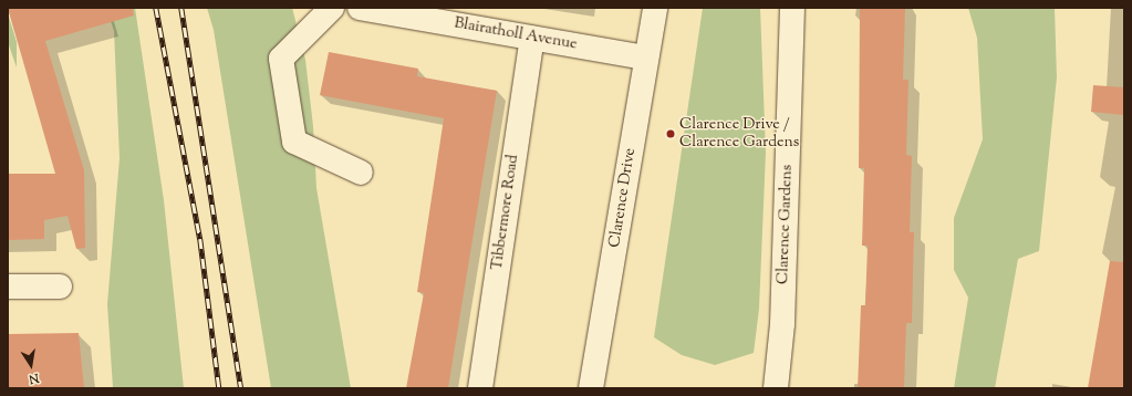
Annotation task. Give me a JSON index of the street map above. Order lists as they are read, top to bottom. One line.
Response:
{"streets":{"street":["Blairatholl Avenue","Clarence Drive","Tibbermore Road","Clarence Gardens"]},"crossings":[["Blairatholl Avenue","Clarence Drive"],["Blairatholl Avenue","Tibbermore Road"]],"places":["Clarence Drive / Clarence Gardens"],"north":"bottom"}
